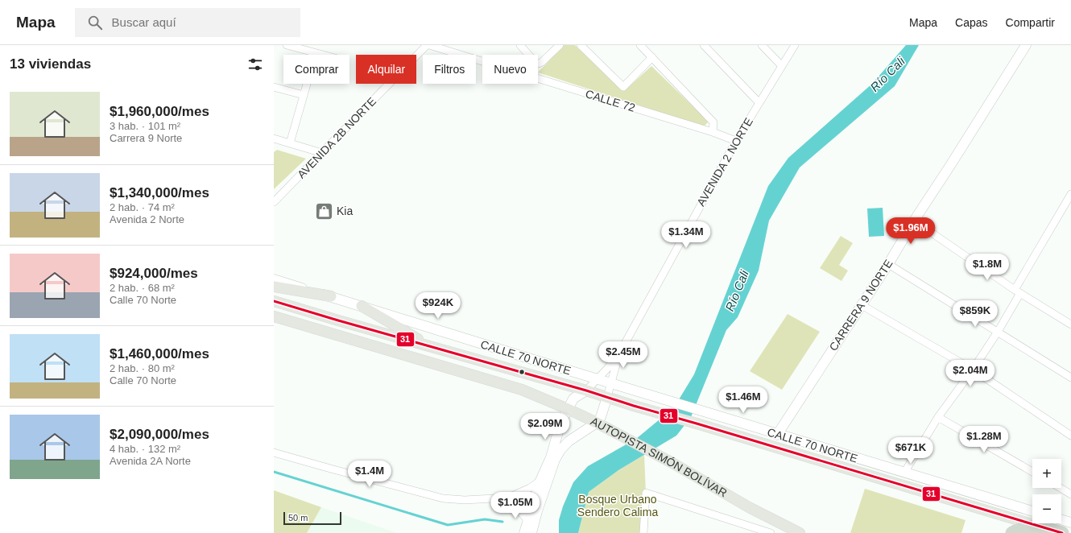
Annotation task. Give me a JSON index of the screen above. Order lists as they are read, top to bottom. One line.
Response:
{"streets":{"main road":["AUTOPISTA SIMÓN BOLÍVAR"],"street":["CALLE 72","AVENIDA 2B NORTE","AVENIDA 2 NORTE","CARRERA 9 NORTE","CALLE 70 NORTE"]},"crossings":[["CALLE 72","AVENIDA 2 NORTE"],["AVENIDA 2 NORTE","CALLE 70 NORTE"],["CARRERA 9 NORTE","CALLE 70 NORTE"]],"water":["Río Cali"],"parks":["Bosque Urbano Sendero Calima"],"places":{"shop":["Kia"]},"lines":["transit line 31"],"scale_bar":"50 m","page":{"header":"Mapa","search":"Buscar aquí","nav":["Mapa","Capas","Compartir"],"heading":"13 viviendas","chip":["Comprar","Alquilar","Filtros","Nuevo"],"list":[{"name":"$1,960,000/mes","note":"3 hab. · 101 m² · Carrera 9 Norte"},{"name":"$1,340,000/mes","note":"2 hab. · 74 m² · Avenida 2 Norte"},{"name":"$924,000/mes","note":"2 hab. · 68 m² · Calle 70 Norte"},{"name":"$1,460,000/mes","note":"2 hab. · 80 m² · Calle 70 Norte"},{"name":"$2,090,000/mes","note":"4 hab. · 132 m² · Avenida 2A Norte"}],"price":["$1.96M","$1.34M","$1.8M","$924K","$859K","$2.45M","$2.04M","$1.46M","$2.09M","$1.28M","$671K","$1.4M","$1.05M"],"map_buttons":["+","−"],"scale":"50 m"}}
